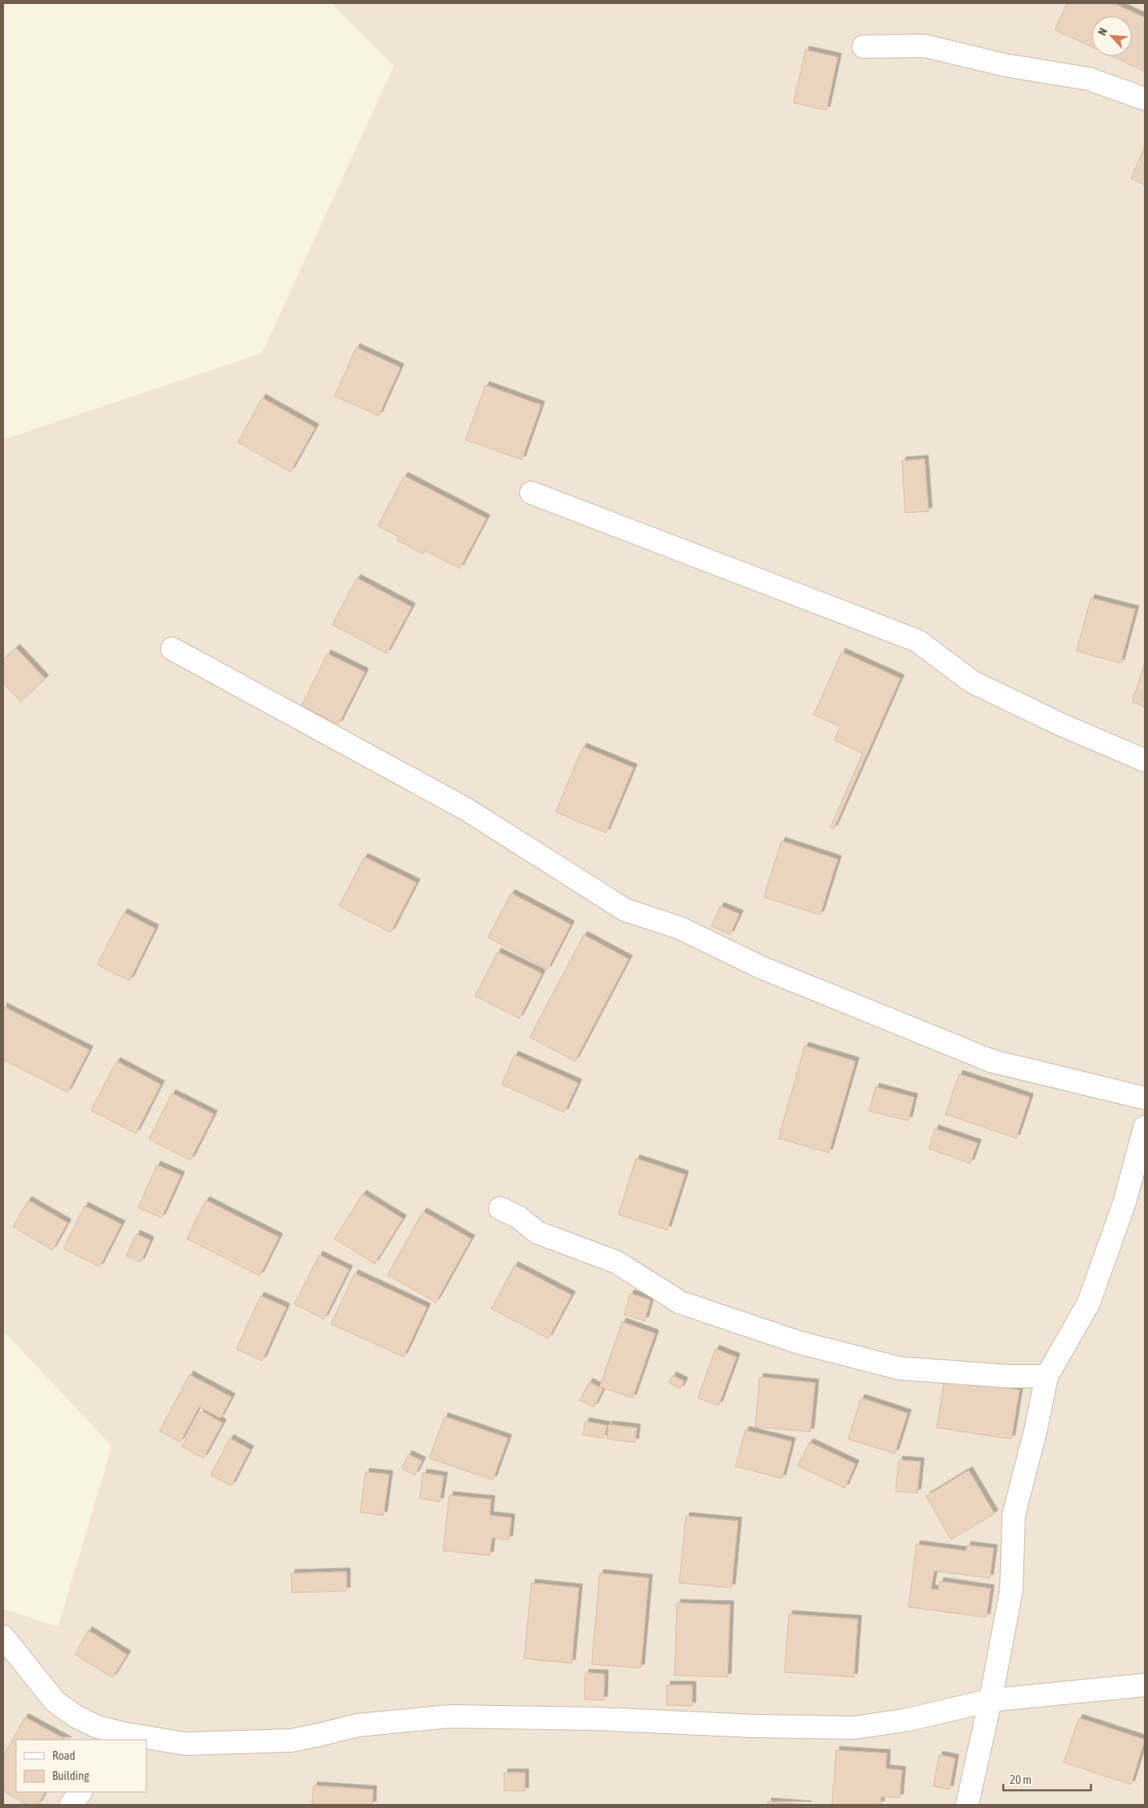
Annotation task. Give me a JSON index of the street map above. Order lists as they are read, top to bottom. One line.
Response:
{"legend":["Road","Building"],"scale_bar":"20 m","north":"top left"}
